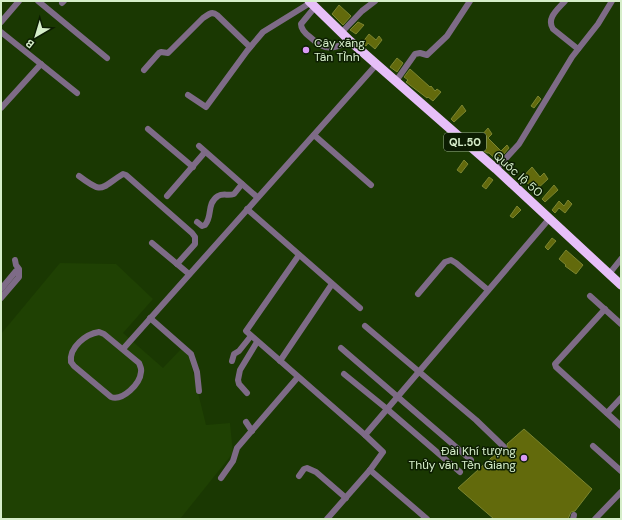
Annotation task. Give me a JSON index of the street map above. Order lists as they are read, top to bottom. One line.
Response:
{"streets":{"highway":["QL.50","Quốc lộ 50"]},"places":["Cây xăng Tân Tỉnh","Đài Khí tượng Thủy văn Tền Giang"],"north":"bottom left"}
